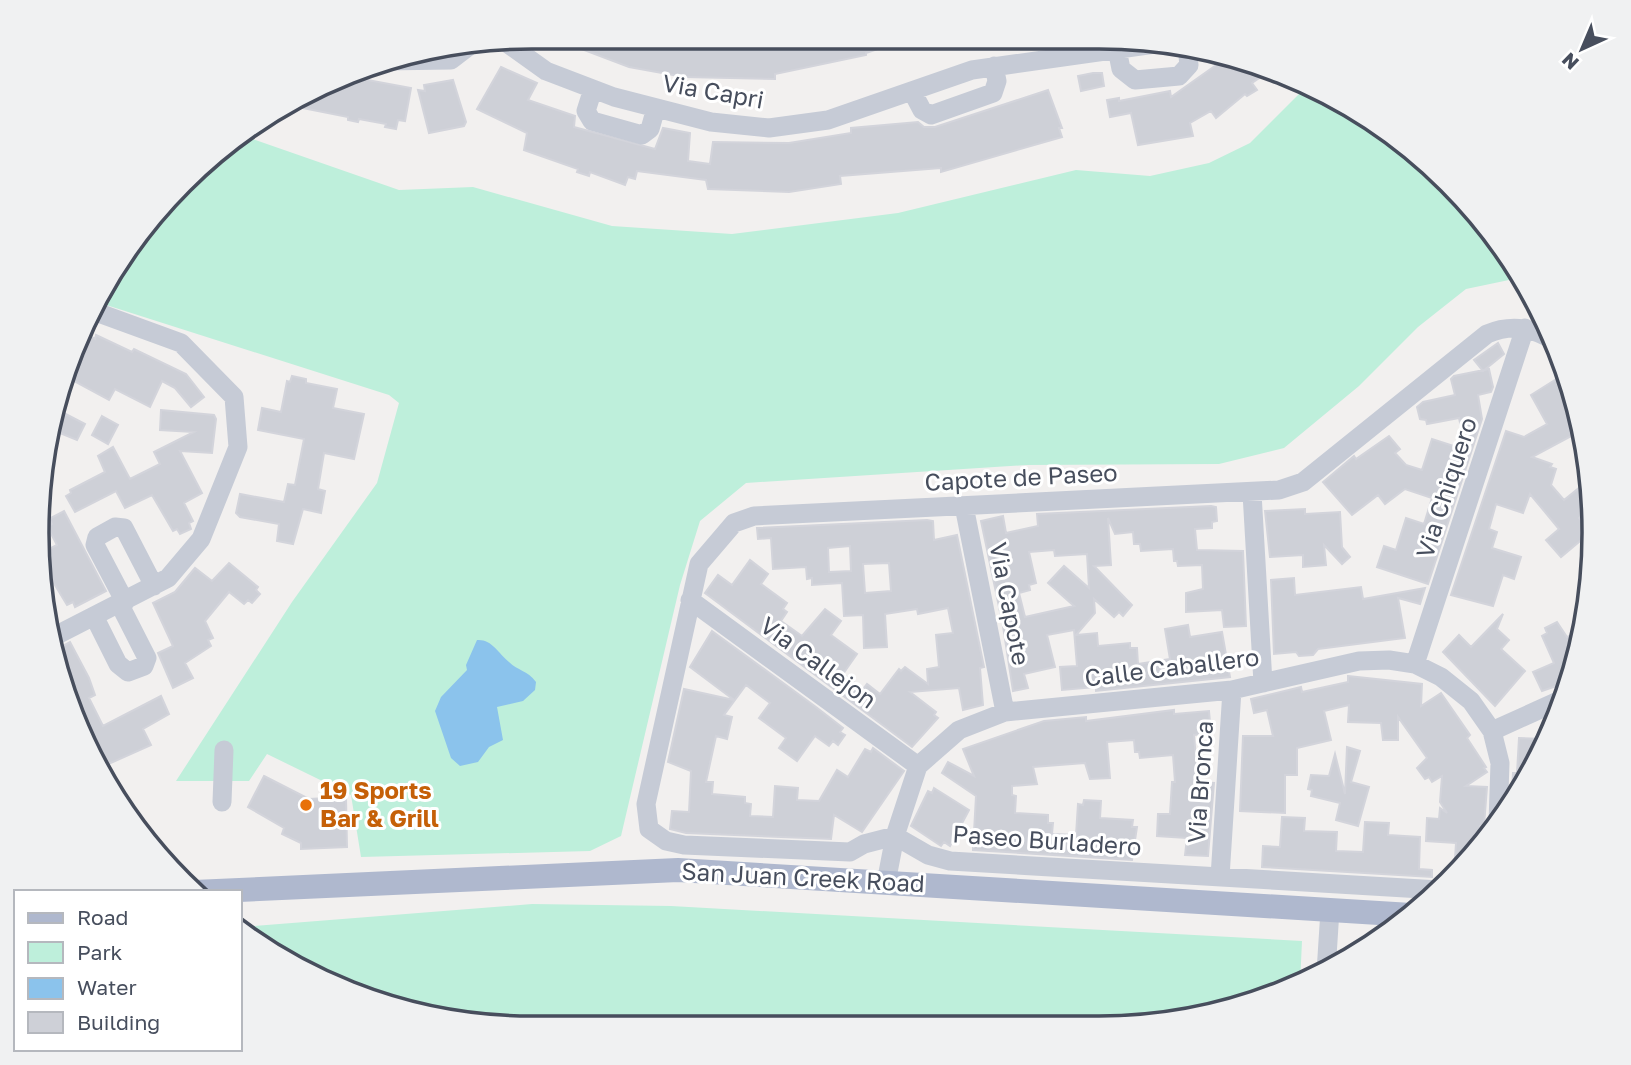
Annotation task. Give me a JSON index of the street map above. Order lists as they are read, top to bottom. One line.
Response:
{"streets":{"main road":["San Juan Creek Road"],"street":["Via Capri","Capote de Paseo","Via Chiquero","Via Capote","Via Callejon","Calle Caballero","Via Bronca","Paseo Burladero"]},"crossings":[["Capote de Paseo","Via Chiquero"],["Capote de Paseo","Via Capote"],["Capote de Paseo","Via Callejon"],["Capote de Paseo","Paseo Burladero"],["Via Chiquero","Calle Caballero"],["Via Capote","Calle Caballero"],["Via Callejon","Calle Caballero"],["Calle Caballero","Via Bronca"],["Via Bronca","Paseo Burladero"]],"places":["19 Sports Bar & Grill"],"legend":["Road","Park","Water","Building"],"north":"bottom left"}
